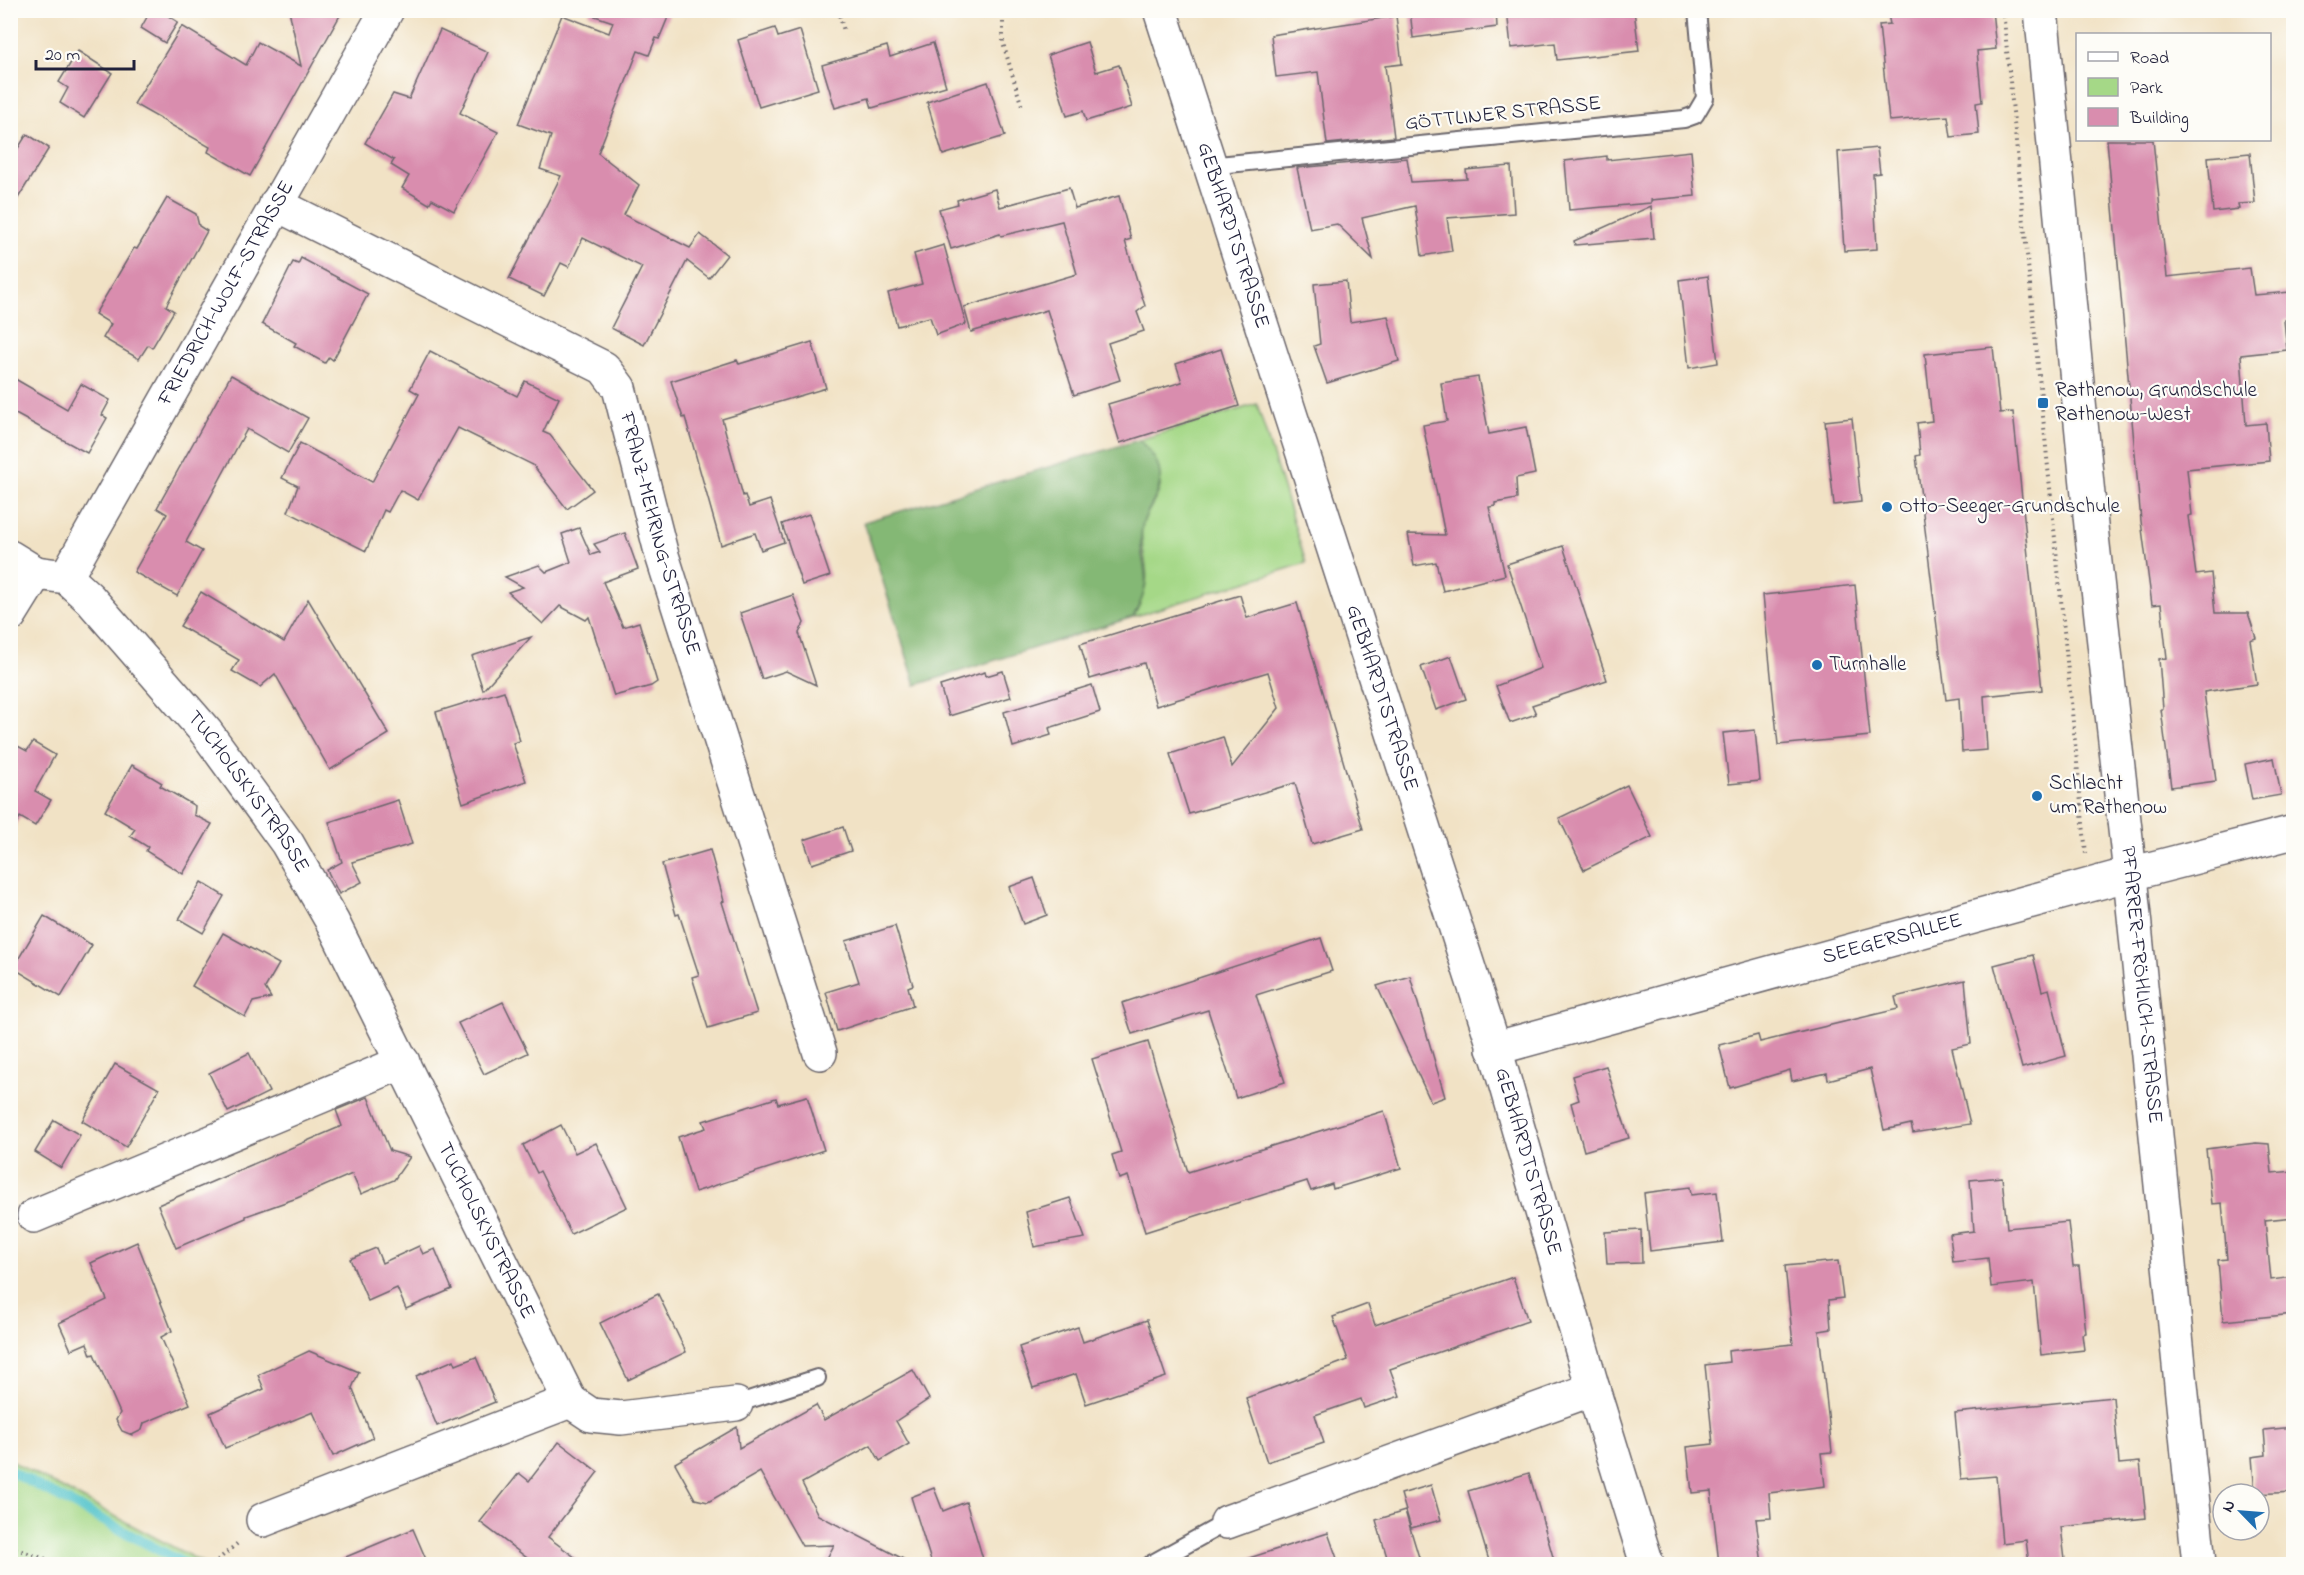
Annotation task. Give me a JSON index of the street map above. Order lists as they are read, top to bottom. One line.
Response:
{"streets":{"street":["GEBHARDTSTRASSE","FRIEDRICH-WOLF-STRASSE","FRANZ-MEHRING-STRASSE","TUCHOLSKYSTRASSE","SEEGERSALLEE","PFARRER-FRÖHLICH-STRASSE"],"lane":["GÖTTLINER STRASSE"]},"crossings":[["GÖTTLINER STRASSE","GEBHARDTSTRASSE"],["GEBHARDTSTRASSE","SEEGERSALLEE"],["FRIEDRICH-WOLF-STRASSE","FRANZ-MEHRING-STRASSE"],["FRIEDRICH-WOLF-STRASSE","TUCHOLSKYSTRASSE"],["SEEGERSALLEE","PFARRER-FRÖHLICH-STRASSE"]],"places":{"transit":["Rathenow, Grundschule Rathenow-West"],"other":["Otto-Seeger-Grundschule","Turnhalle","Schlacht um Rathenow"]},"legend":["Road","Park","Building"],"scale_bar":"20 m","north":"top left"}
